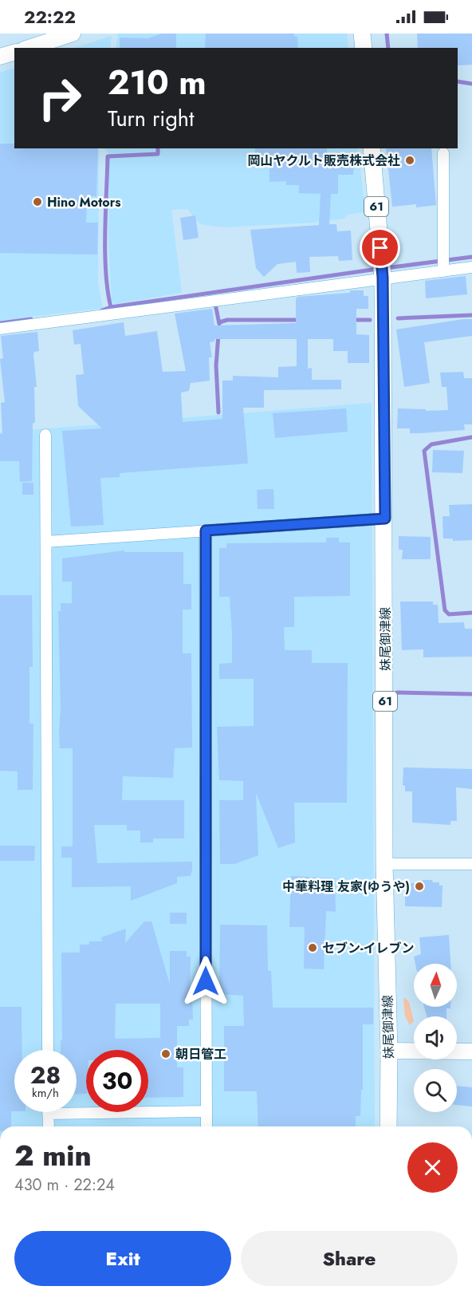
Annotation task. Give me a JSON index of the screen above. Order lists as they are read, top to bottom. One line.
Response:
{"streets":{"main road":["61","妹尾御津線"]},"places":["岡山ヤクルト販売株式会社","Hino Motors","中華料理 友家(ゆうや)","セブン-イレブン","朝日管工"],"north":"top","page":{"status":"22:22","turn":["210 m","Turn right"],"speed":"28 km/h","limit":"30","heading":["2 min","430 m · 22:24"],"buttons":["Exit","Share"]}}
